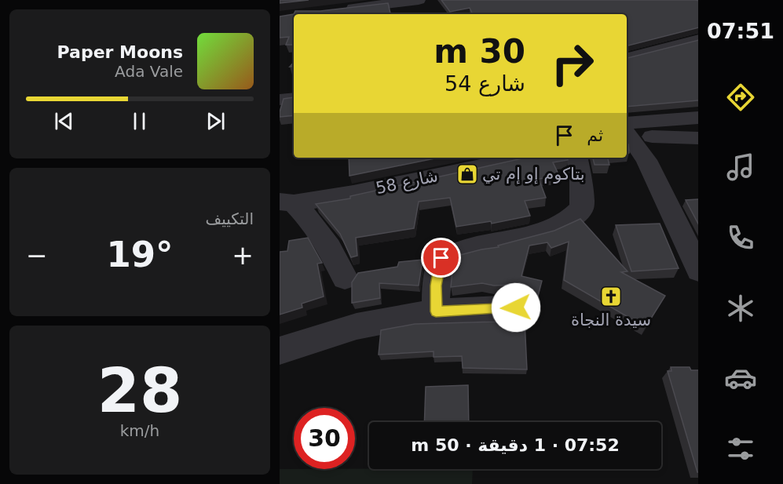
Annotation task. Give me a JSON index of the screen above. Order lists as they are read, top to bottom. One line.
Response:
{"streets":{"street":["شارع 58"]},"places":{"shop":["بتاكوم إو إم تي"],"church":["سيدة النجاة"]},"page":{"tabs":"07:51","turn":["30 m","شارع 54"],"song":["Paper Moons","Ada Vale"],"then":"ثم","tile":["التكييف",["28","km/h"]],"heat":["−","19°","+"],"limit":"30","trip":"07:52 · 1 دقيقة · 50 m"}}
